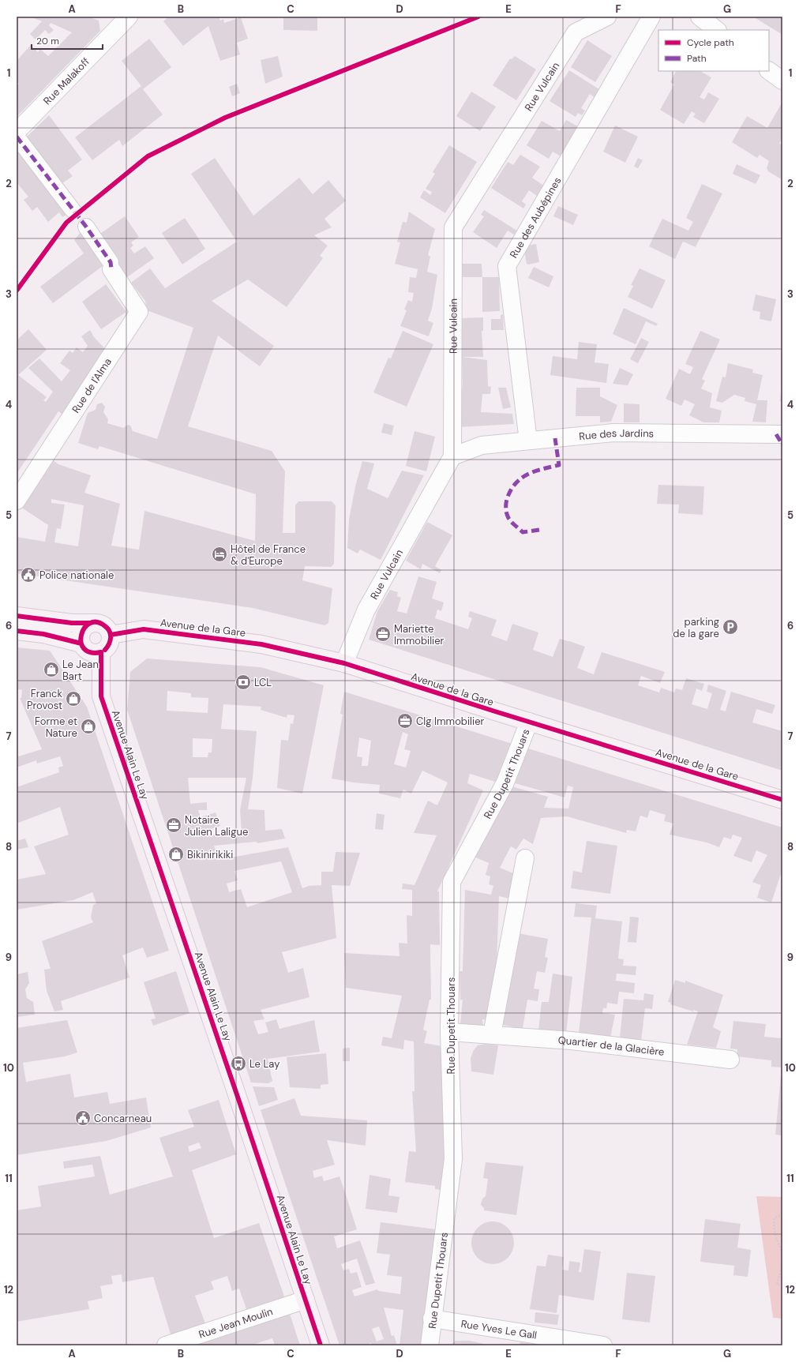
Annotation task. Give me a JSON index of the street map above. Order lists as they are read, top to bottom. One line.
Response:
{"streets":{"main road":["Avenue de la Gare","Avenue Alain Le Lay"],"street":["Rue Malakoff","Rue Vulcain","Rue des Aubépines","Rue de l'Alma","Rue des Jardins","Rue Dupetit Thouars","Quartier de la Glacière","Rue Jean Moulin","Rue Yves Le Gall"]},"crossings":[["Rue Vulcain","Rue des Jardins"],["Rue Vulcain","Avenue de la Gare"],["Rue des Aubépines","Rue des Jardins"],["Avenue de la Gare","Avenue Alain Le Lay"],["Avenue de la Gare","Rue Dupetit Thouars"],["Avenue Alain Le Lay","Rue Jean Moulin"],["Rue Dupetit Thouars","Quartier de la Glacière"],["Rue Dupetit Thouars","Rue Yves Le Gall"]],"places":{"hotel":["Hôtel de France & d'Europe"],"public building":["Police nationale","Concarneau"],"parking":["parking de la gare"],"office":["Mariette Immobilier","Clg Immobilier","Notaire Julien Laligue"],"shop":["Le Jean Bart","Franck Provost","Forme et Nature","Bikinirikiki"],"bank":["LCL"],"bus stop":["Le Lay"]},"legend":["Cycle path","Path"],"scale_bar":"20 m","grid":{"columns":["A","B","C","D","E","F","G"],"rows":["1","2","3","4","5","6","7","8","9","10","11","12"]}}
